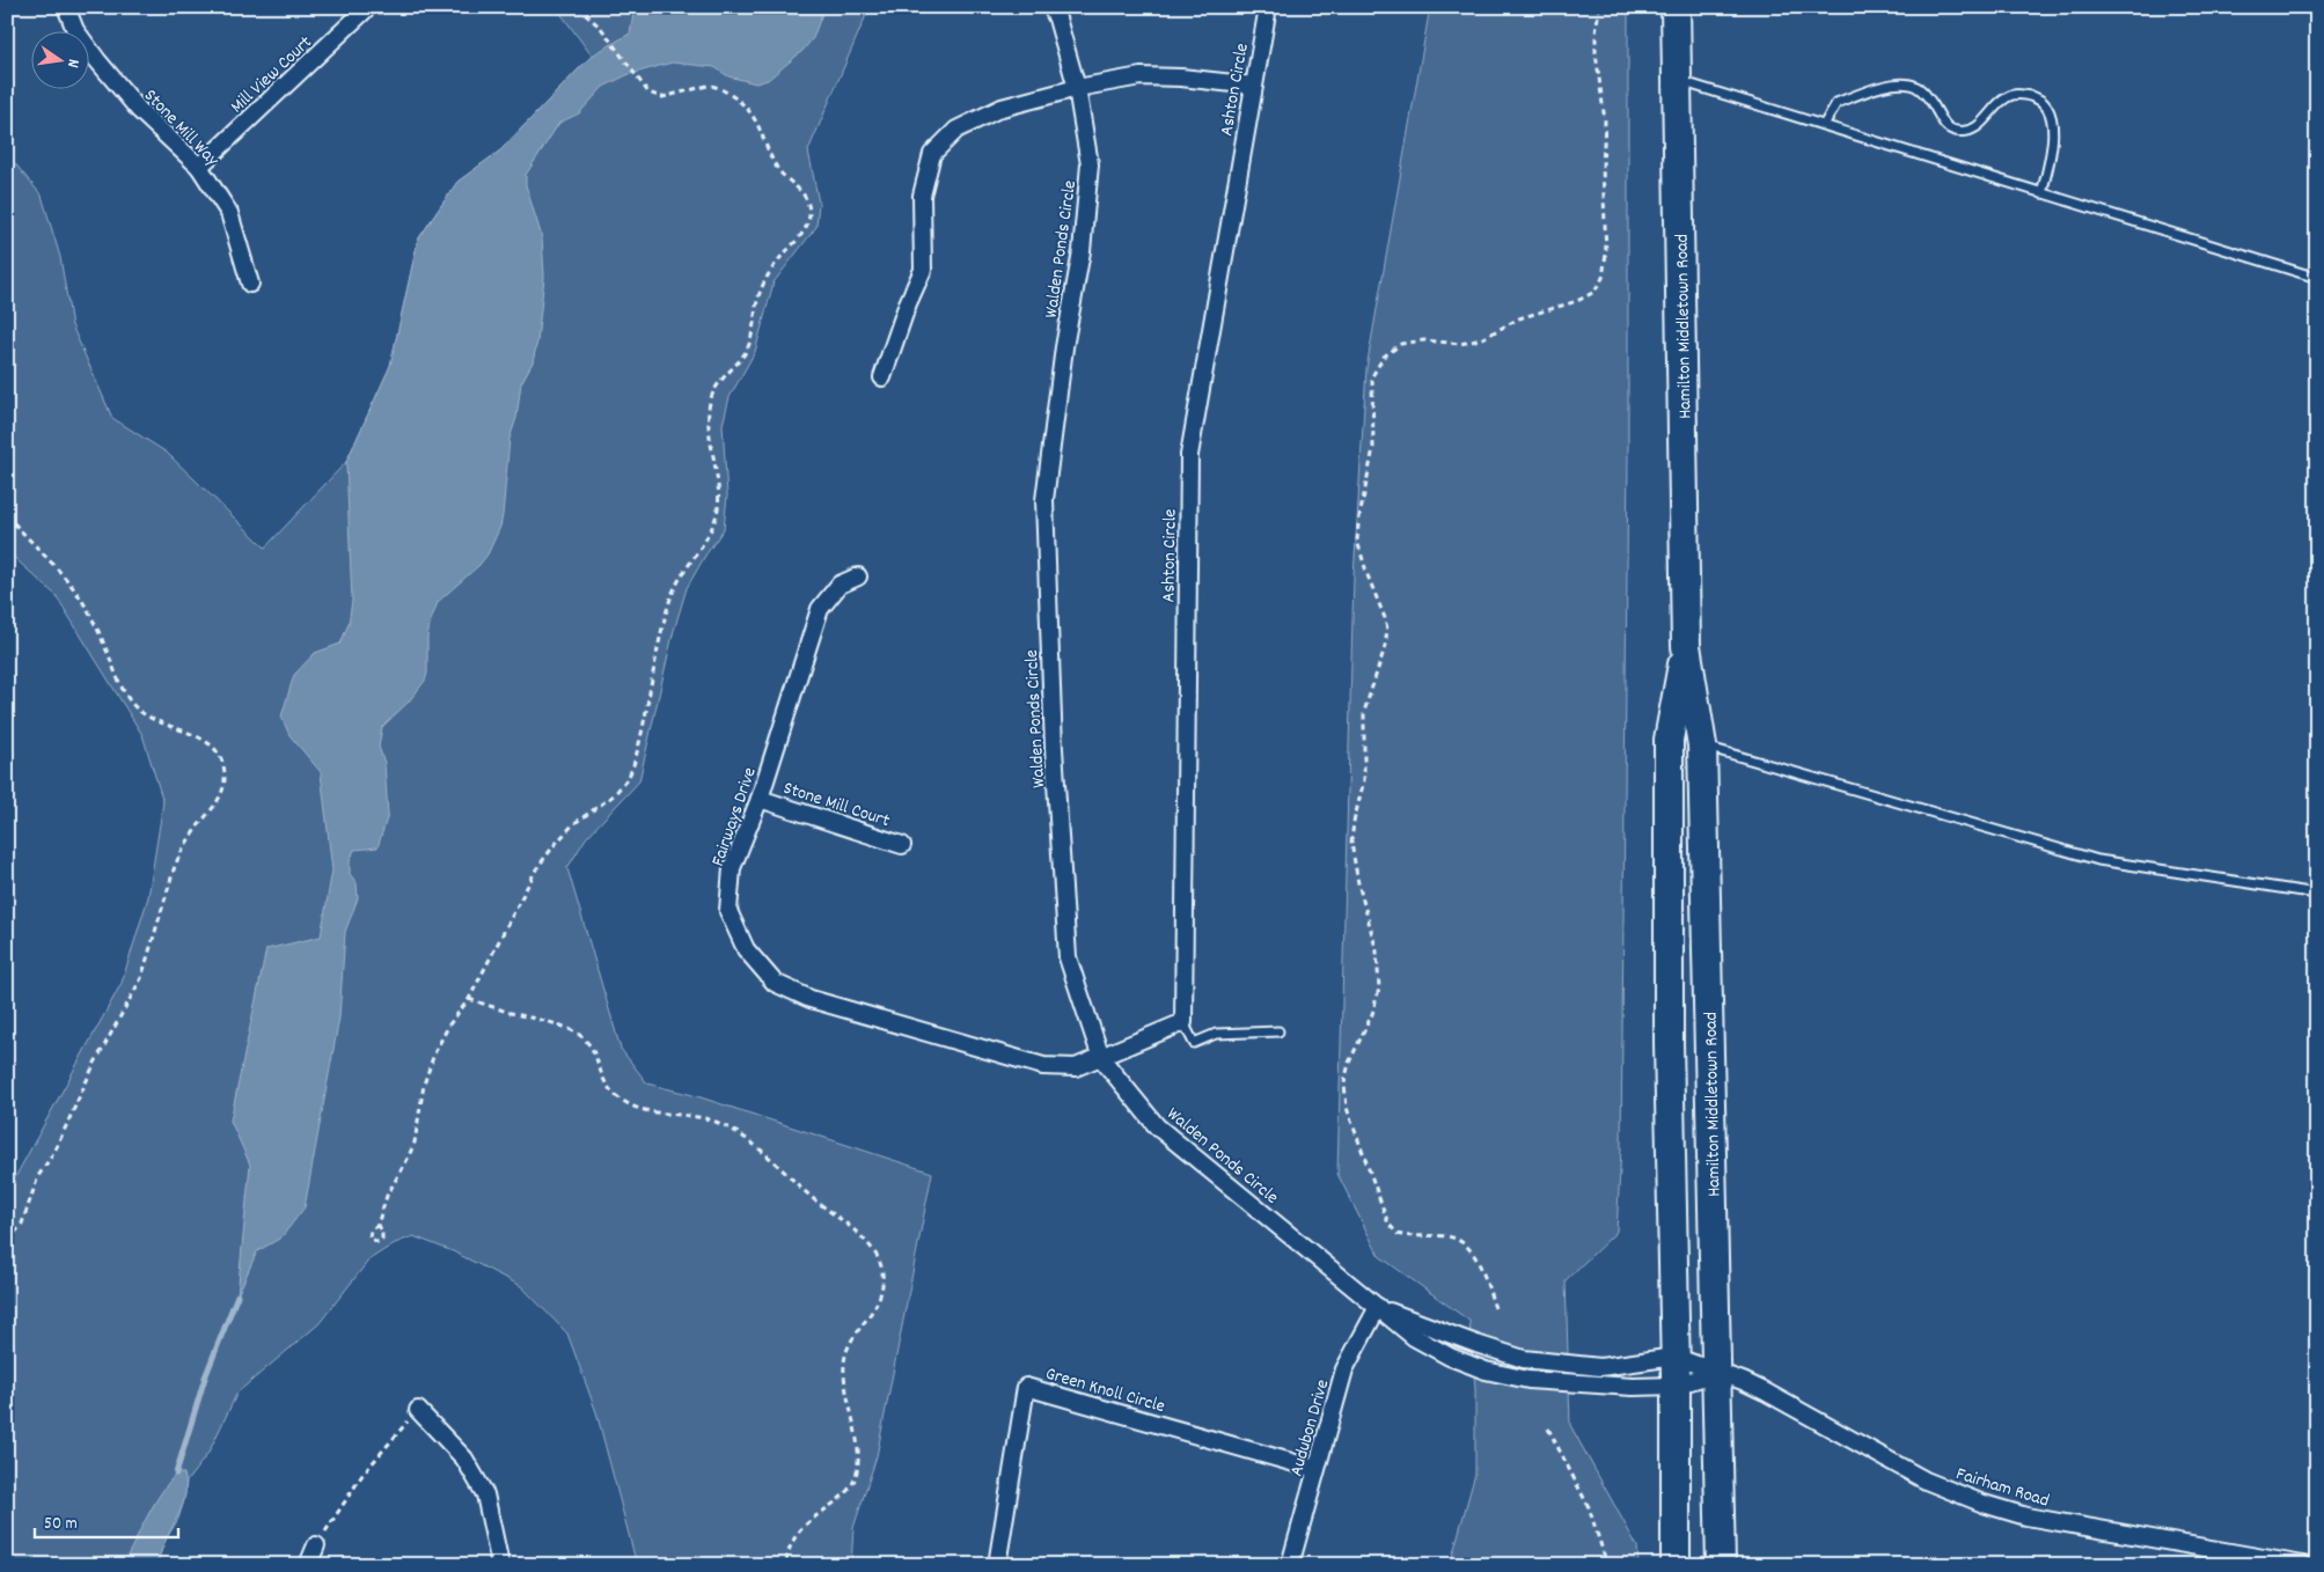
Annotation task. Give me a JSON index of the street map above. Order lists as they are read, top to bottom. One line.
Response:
{"streets":{"highway":["Hamilton Middletown Road"],"street":["Mill View Court","Ashton Circle","Stone Mill Way","Walden Ponds Circle","Stone Mill Court","Fairways Drive","Green Knoll Circle","Audubon Drive","Fairham Road"]},"crossings":[["Mill View Court","Stone Mill Way"],["Walden Ponds Circle","Hamilton Middletown Road"],["Walden Ponds Circle","Fairways Drive"],["Walden Ponds Circle","Audubon Drive"],["Walden Ponds Circle","Fairham Road"],["Hamilton Middletown Road","Fairham Road"],["Stone Mill Court","Fairways Drive"],["Green Knoll Circle","Audubon Drive"]],"scale_bar":"50 m","north":"right"}
